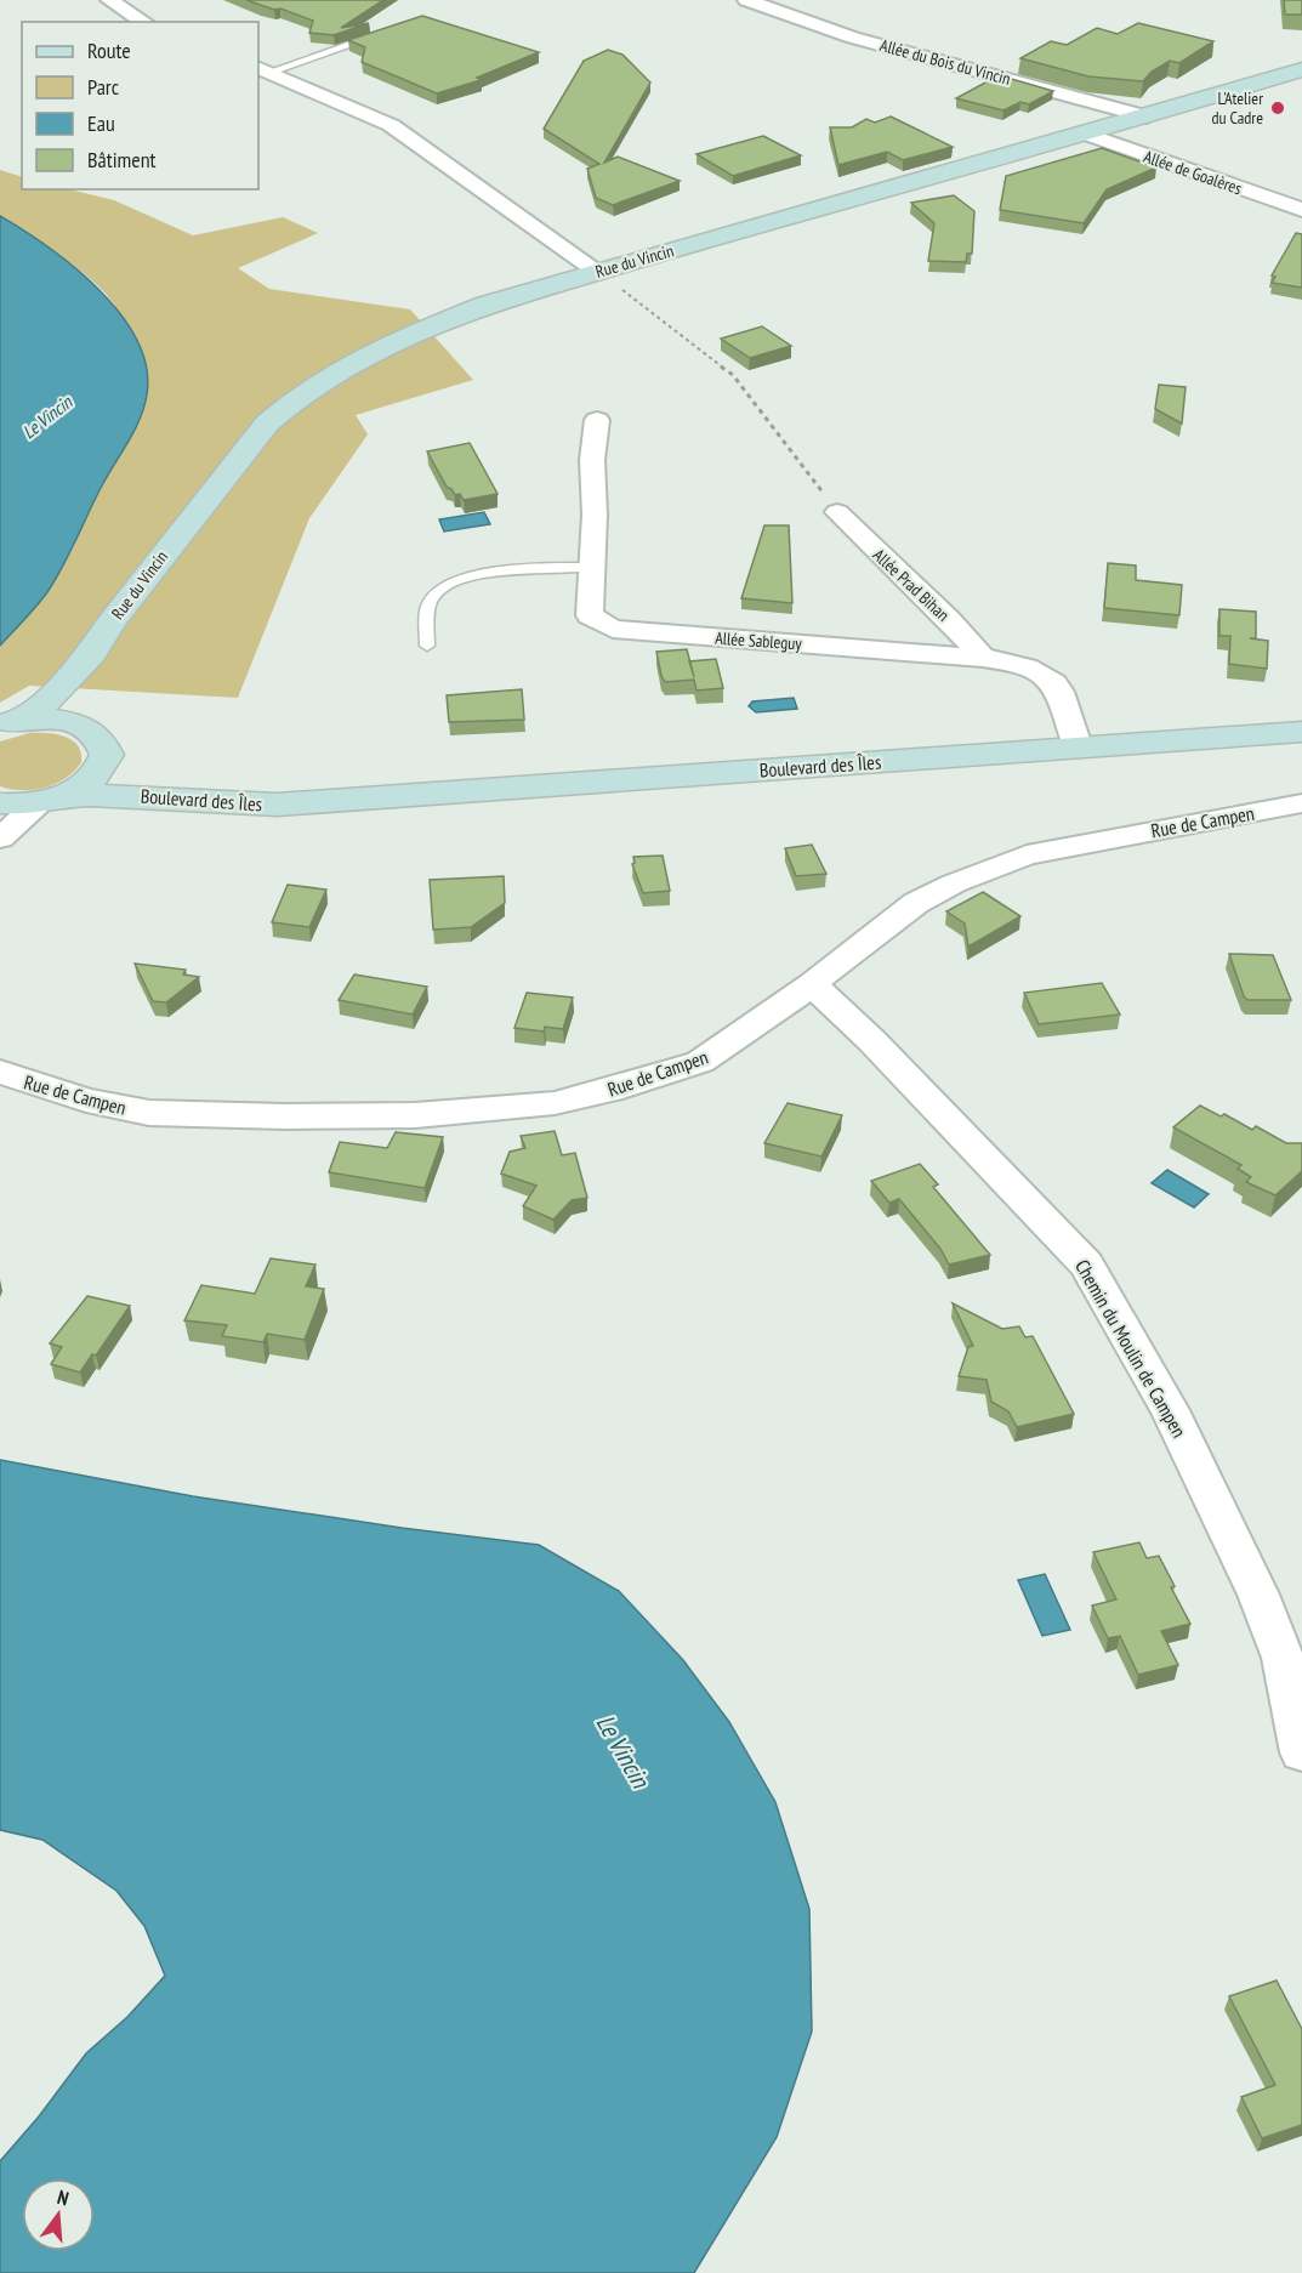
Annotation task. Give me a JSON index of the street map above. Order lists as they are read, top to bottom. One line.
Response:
{"streets":{"main road":["Rue du Vincin","Boulevard des Îles"],"street":["Allée du Bois du Vincin","Allée de Goalères","Allée Prad Bihan","Allée Sableguy","Rue de Campen","Chemin du Moulin de Campen"]},"crossings":[["Allée du Bois du Vincin","Rue du Vincin"],["Allée de Goalères","Rue du Vincin"],["Allée Prad Bihan","Allée Sableguy"],["Allée Sableguy","Boulevard des Îles"],["Rue de Campen","Chemin du Moulin de Campen"]],"water":["Le Vincin"],"places":["L'Atelier du Cadre"],"legend":["Route","Parc","Eau","Bâtiment"],"north":"top"}
